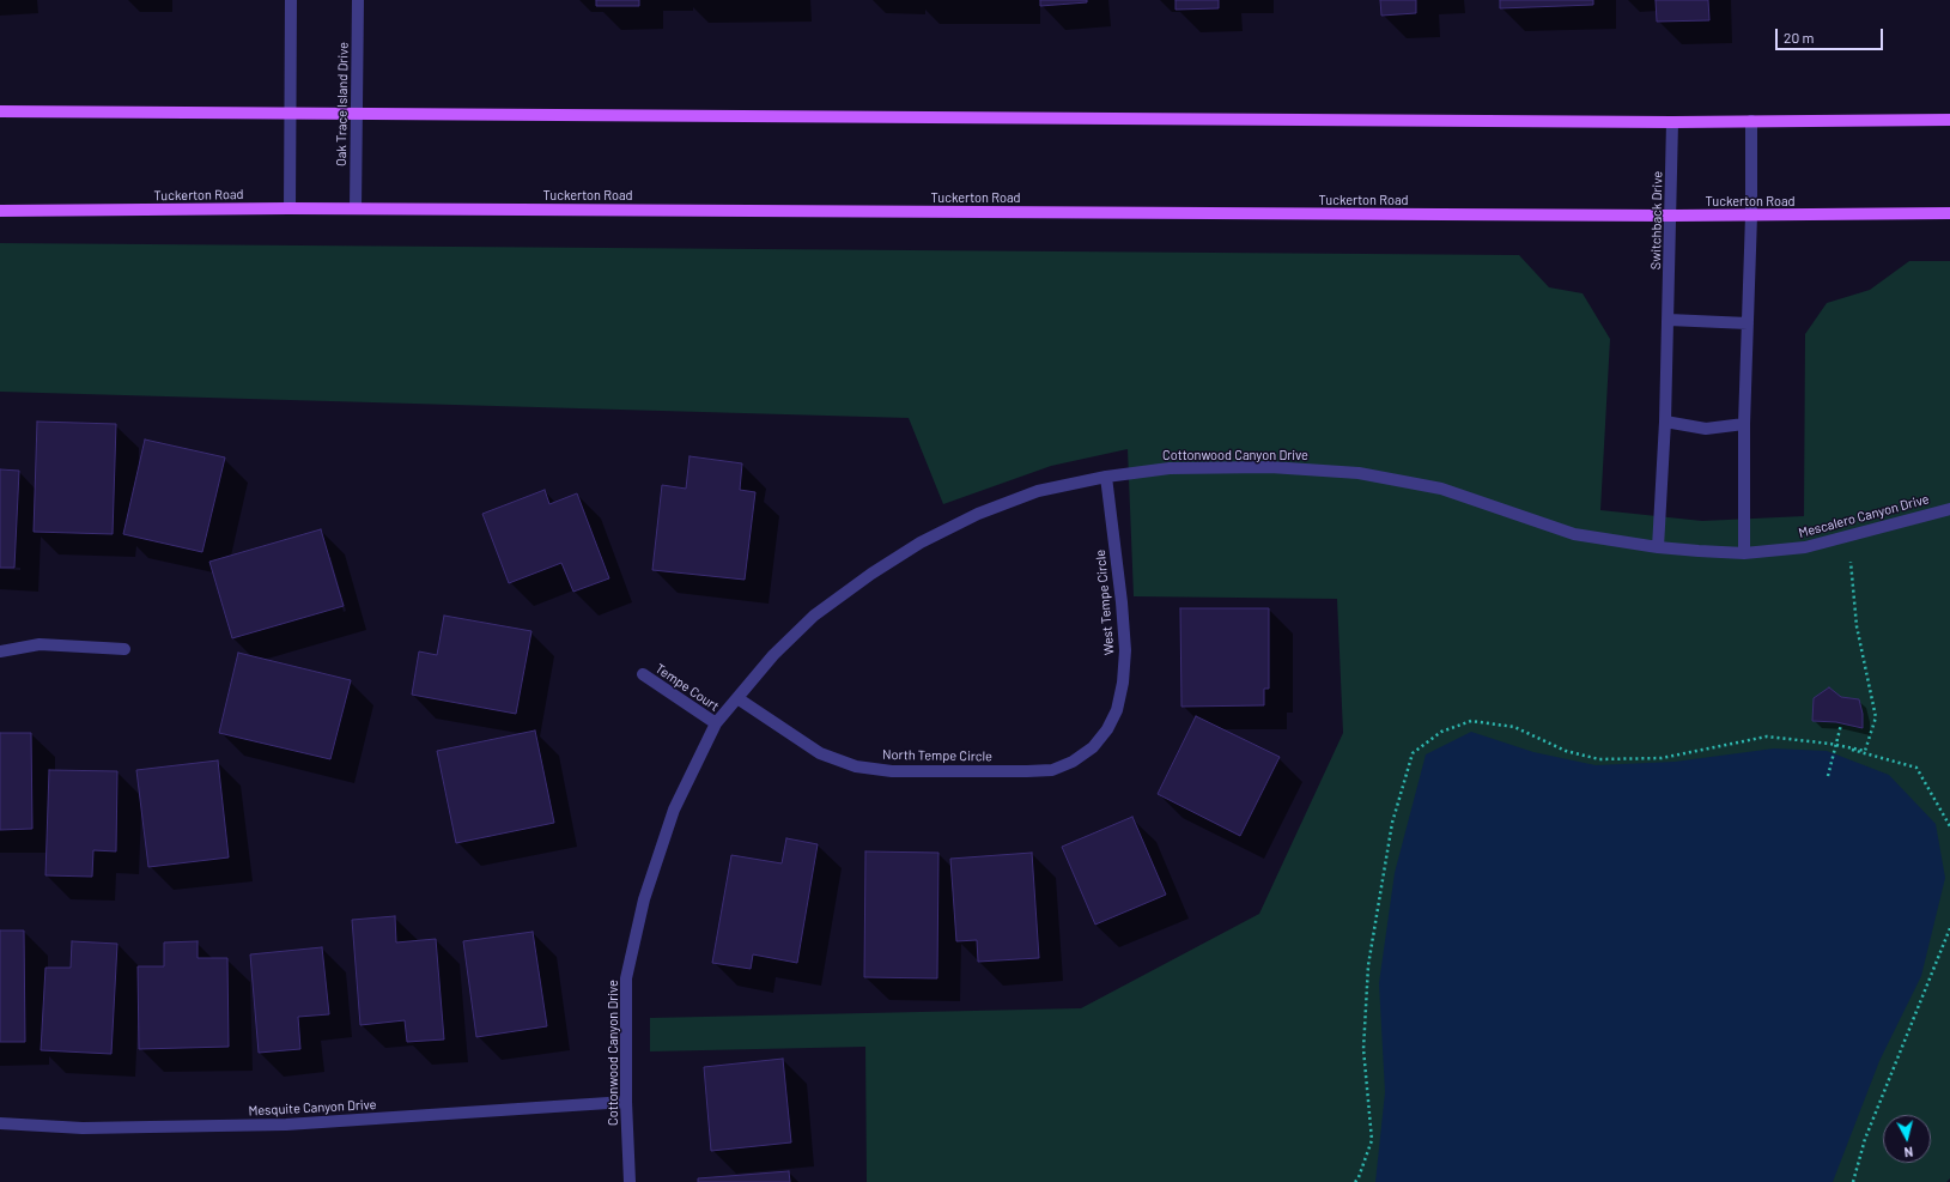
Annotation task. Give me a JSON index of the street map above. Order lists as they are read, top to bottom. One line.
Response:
{"streets":{"main road":["Tuckerton Road"],"street":["Oak Trace Island Drive","Switchback Drive","Cottonwood Canyon Drive","Mescalero Canyon Drive","West Tempe Circle","Tempe Court","North Tempe Circle","Mesquite Canyon Drive"]},"crossings":[["Oak Trace Island Drive","Tuckerton Road"],["Tuckerton Road","Switchback Drive"],["Switchback Drive","Cottonwood Canyon Drive"],["Cottonwood Canyon Drive","Mescalero Canyon Drive"],["Cottonwood Canyon Drive","West Tempe Circle"],["Cottonwood Canyon Drive","Tempe Court"],["Cottonwood Canyon Drive","North Tempe Circle"],["Cottonwood Canyon Drive","Mesquite Canyon Drive"],["West Tempe Circle","North Tempe Circle"]],"scale_bar":"20 m","north":"bottom"}
